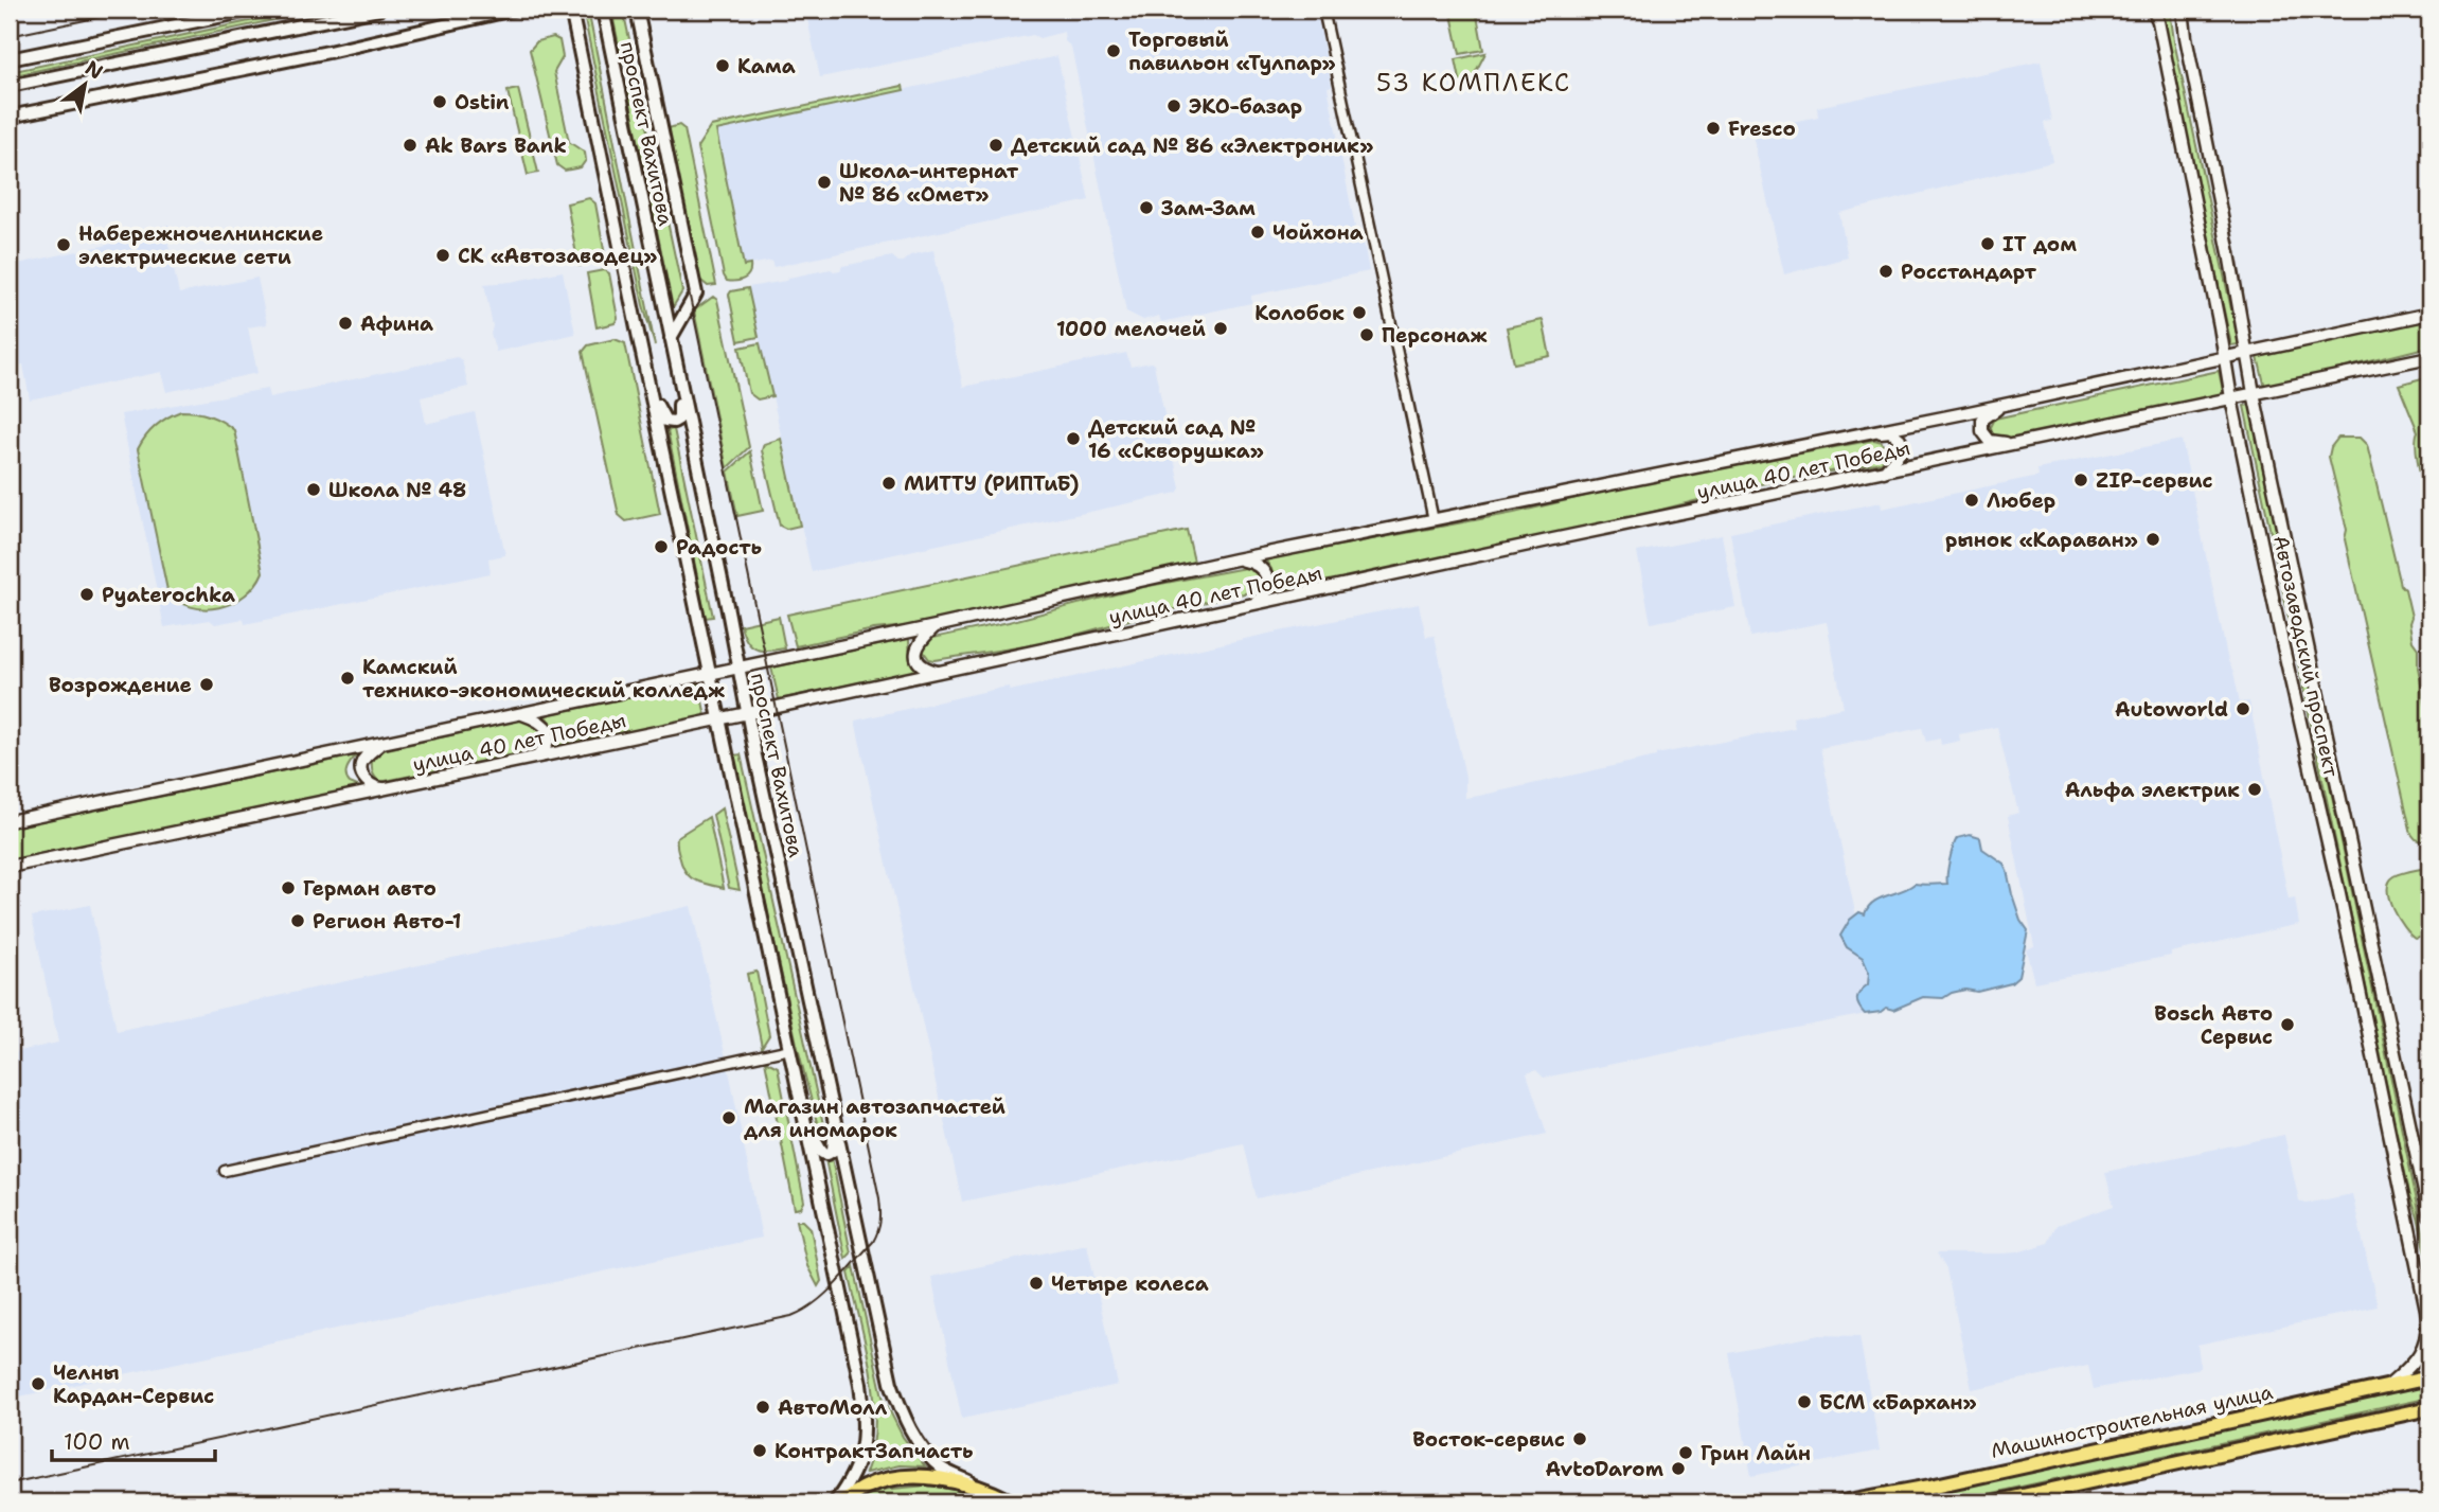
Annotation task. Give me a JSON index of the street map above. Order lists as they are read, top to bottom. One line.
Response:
{"streets":{"main road":["проспект Вахитова","Машиностроительная улица"],"street":["улица 40 лет Победы","Автозаводский проспект"]},"crossings":[["проспект Вахитова","улица 40 лет Победы"],["улица 40 лет Победы","Автозаводский проспект"],["Автозаводский проспект","Машиностроительная улица"]],"districts":["53 КОМПЛЕКС"],"places":["Торговый павильон «Тулпар»","Кама","Ostin","ЭКО-базар","Fresco","Ak Bars Bank","Детский сад № 86 «Электроник»","Школа-интернат № 86 «Омет»","Зам-Зам","Чойхона","IT дом","Набережночелнинские электрические сети","СК «Автозаводец»","Росстандарт","Колобок","Афина","1000 мелочей","Персонаж","Детский сад № 16 «Скворушка»","ZIP-сервис","МИТТУ (РИПТиБ)","Школа № 48","Любер","рынок «Караван»","Радость","Pyaterochka","Камский технико-экономический колледж","Возрождение","Autoworld","Альфа электрик","Герман авто","Регион Авто-1","Bosch Авто Сервис","Магазин автозапчастей для иномарок","Четыре колеса","Челны Кардан-Сервис","БСМ «Бархан»","АвтоМолл","Восток-сервис","КонтрактЗапчасть","Грин Лайн","AvtoDarom"],"scale_bar":"100 m","north":"top right"}
